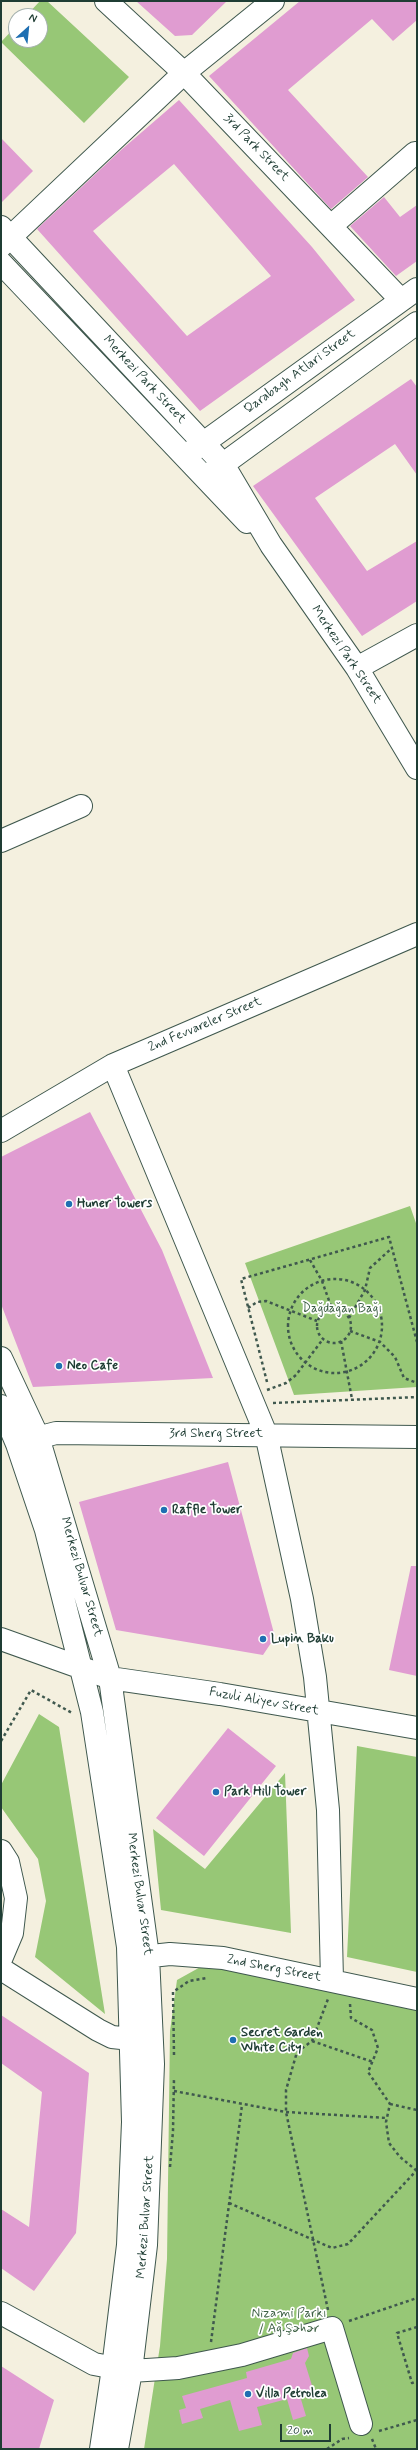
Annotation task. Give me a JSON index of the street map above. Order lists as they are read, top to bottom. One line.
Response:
{"streets":{"street":["3rd Park Street","Qarabagh Atlari Street","Merkezi Park Street","2nd Fevvareler Street","3rd Sherg Street","Merkezi Bulvar Street","Fuzuli Aliyev Street","2nd Sherg Street"]},"crossings":[["3rd Park Street","Qarabagh Atlari Street"],["Qarabagh Atlari Street","Merkezi Park Street"],["3rd Sherg Street","Merkezi Bulvar Street"],["Merkezi Bulvar Street","Fuzuli Aliyev Street"],["Merkezi Bulvar Street","2nd Sherg Street"]],"parks":["Dağdağan Bağı","Nizami Parkı / Ağ Şəhər"],"places":["Huner Towers","Neo Cafe","Raffle Tower","Lupin Baku","Park Hill Tower","Secret Garden White City","Villa Petrolea"],"scale_bar":"20 m","north":"top right"}
